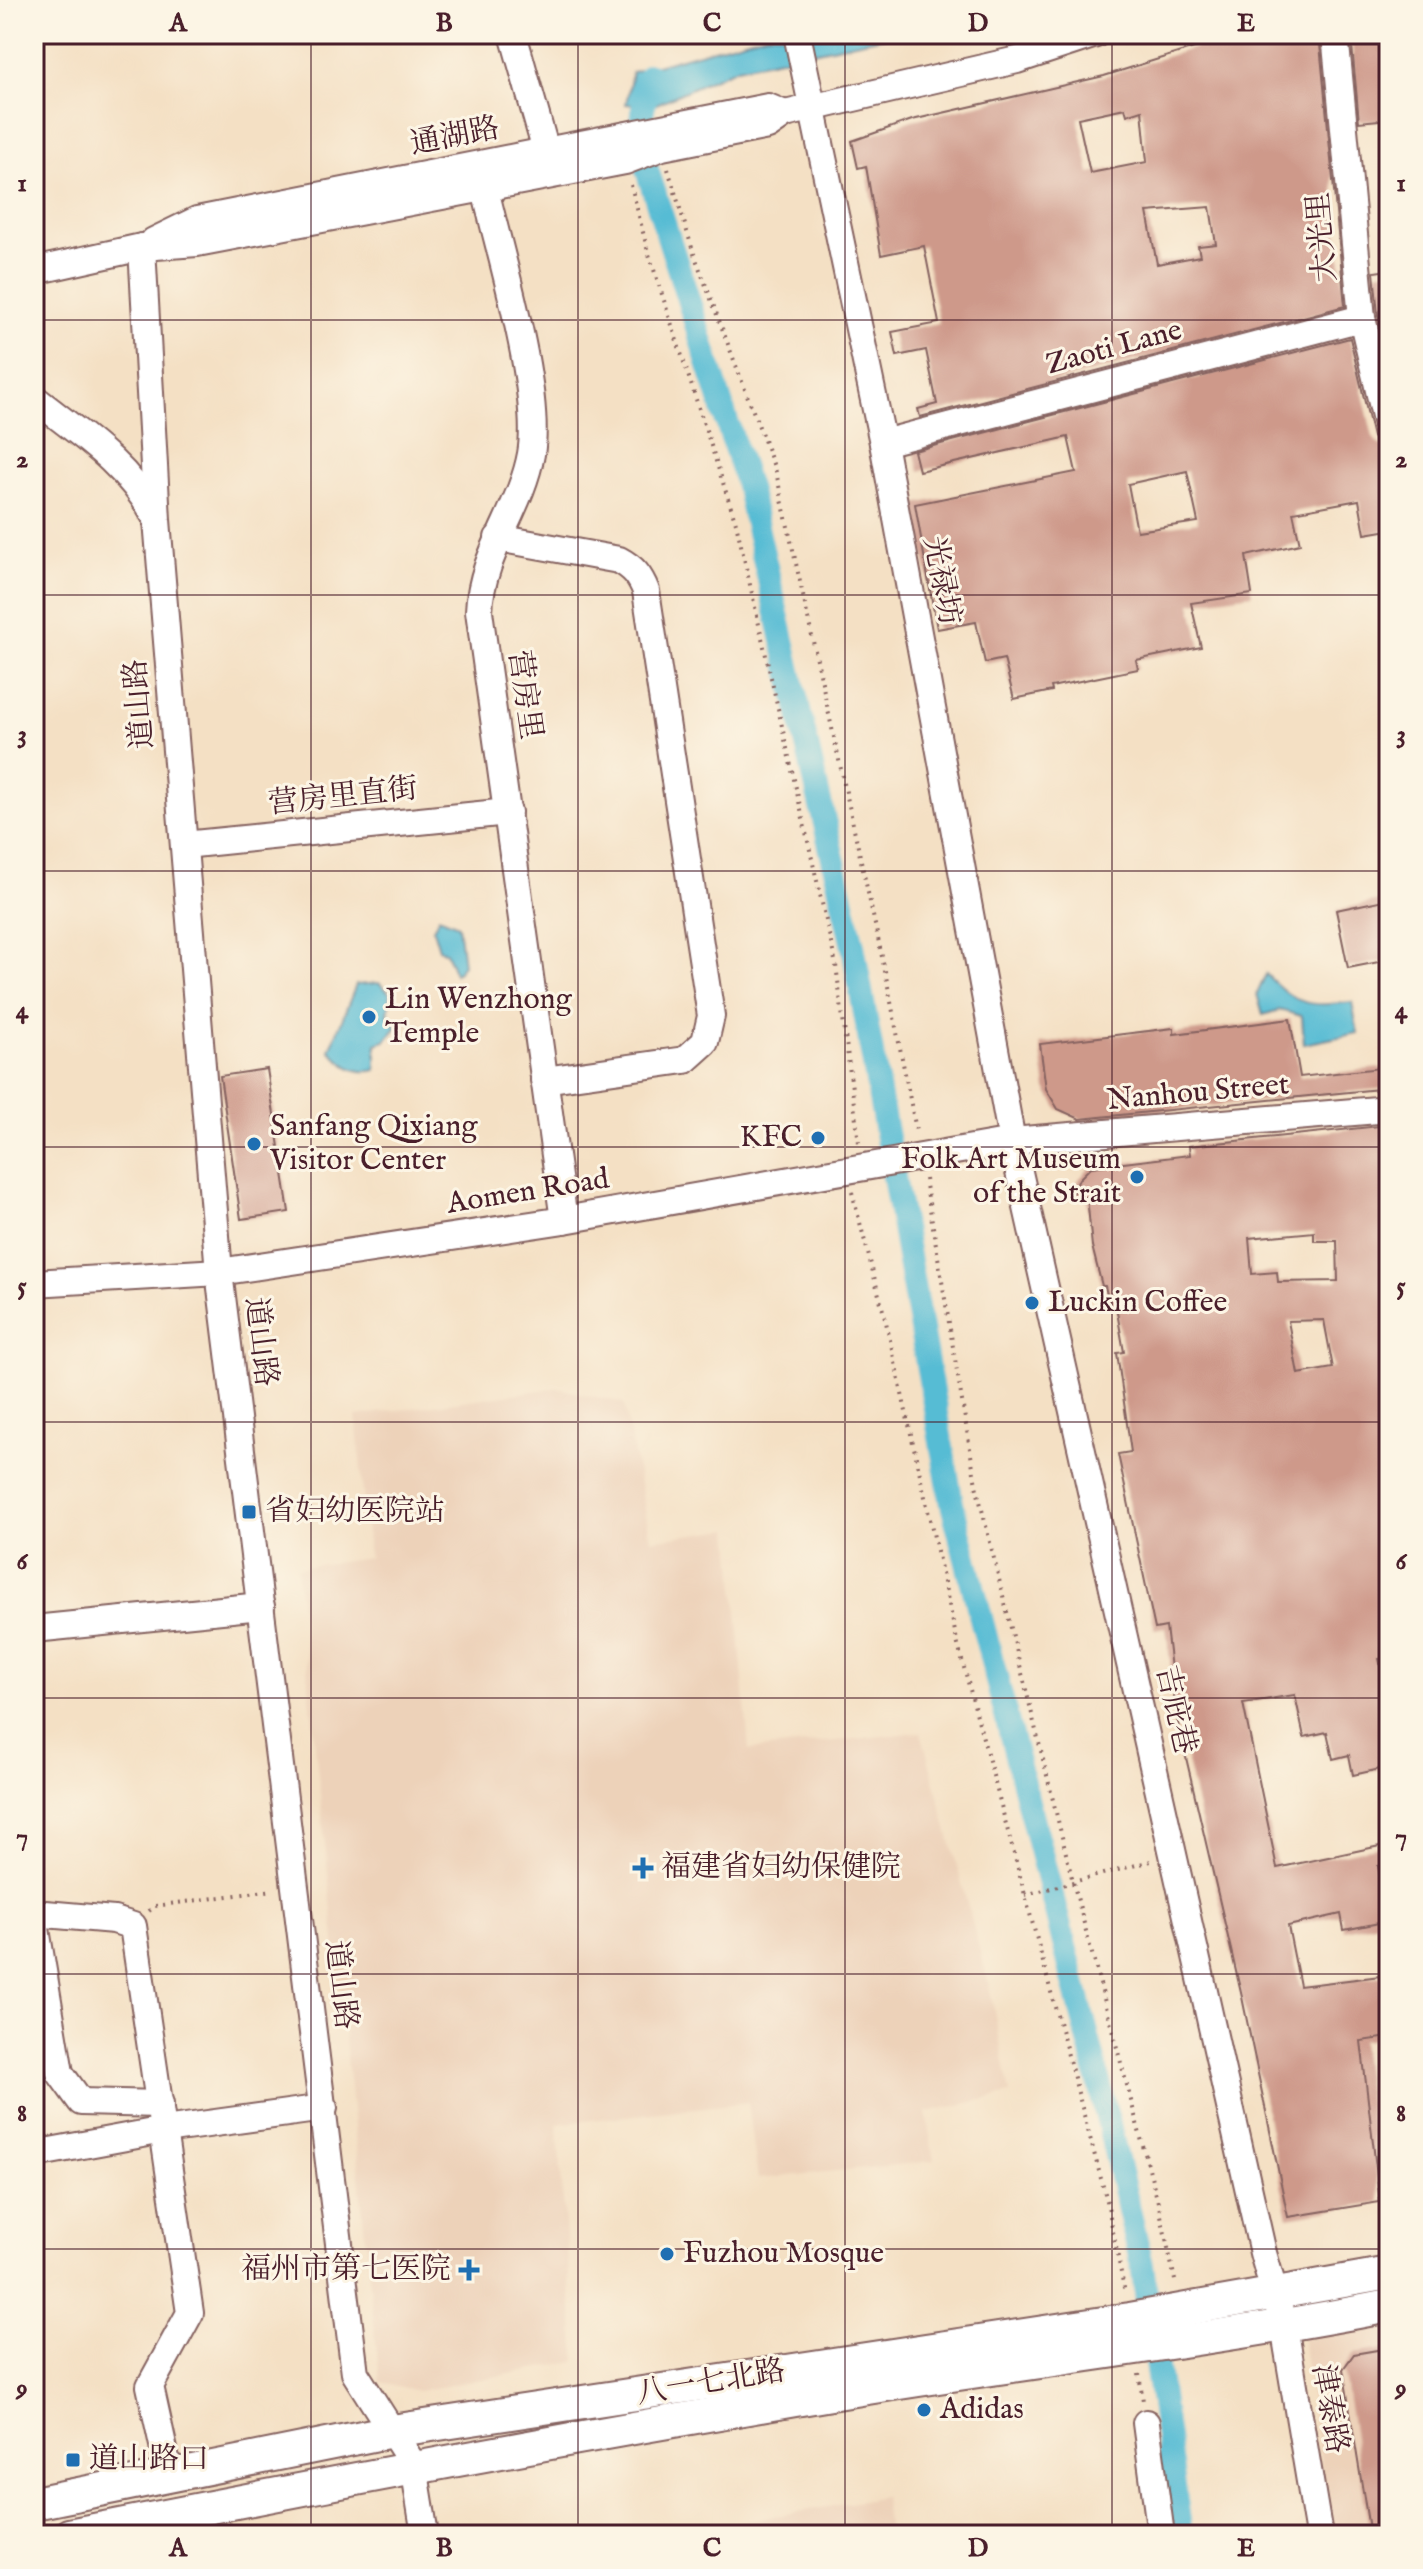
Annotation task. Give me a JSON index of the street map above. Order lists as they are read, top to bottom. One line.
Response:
{"streets":{"main road":["八一七北路"],"street":["通湖路","大光里","Zaoti Lane","光禄坊","营房里","道山路","营房里直街","Nanhou Street","Aomen Road","吉庇巷","津泰路"]},"crossings":[["通湖路","光禄坊"],["通湖路","营房里"],["通湖路","道山路"],["大光里","Zaoti Lane"],["Zaoti Lane","光禄坊"],["光禄坊","Nanhou Street"],["光禄坊","吉庇巷"],["营房里","营房里直街"],["营房里","Aomen Road"],["道山路","营房里直街"],["道山路","Aomen Road"],["道山路","八一七北路"],["Nanhou Street","吉庇巷"],["吉庇巷","八一七北路"],["吉庇巷","津泰路"],["八一七北路","津泰路"]],"places":{"other":["Lin Wenzhong Temple","KFC","Sanfang Qixiang Visitor Center","Folk Art Museum of the Strait","Luckin Coffee","Fuzhou Mosque","Adidas"],"transit":["省妇幼医院站","道山路口"],"health":["福建省妇幼保健院","福州市第七医院"]},"grid":{"columns":["A","B","C","D","E"],"rows":["1","2","3","4","5","6","7","8","9"]}}
